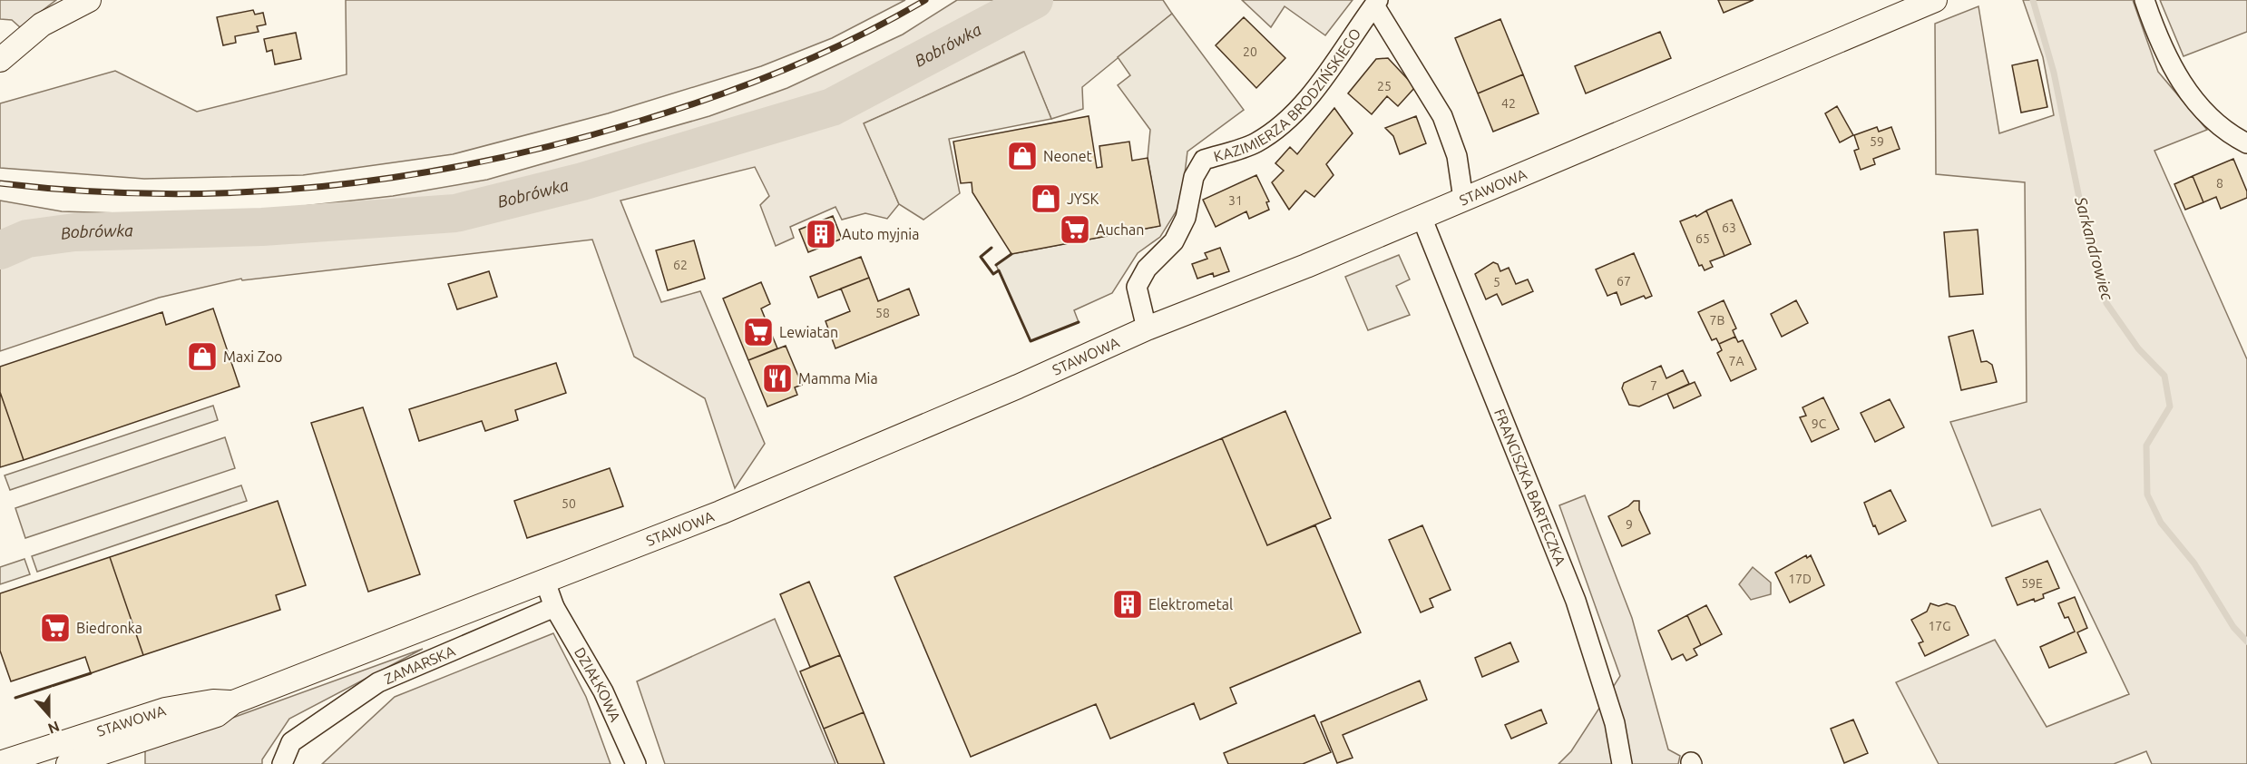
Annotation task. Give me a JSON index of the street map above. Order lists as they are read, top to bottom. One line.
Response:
{"streets":{"street":["KAZIMIERZA BRODZIŃSKIEGO","STAWOWA","FRANCISZKA BARTECZKA","ZAMARSKA","DZIAŁKOWA"]},"crossings":[["KAZIMIERZA BRODZIŃSKIEGO","STAWOWA"],["STAWOWA","FRANCISZKA BARTECZKA"],["ZAMARSKA","DZIAŁKOWA"]],"water":["Bobrówka","Sarkandrowiec"],"places":{"shop":["Neonet","JYSK","Maxi Zoo"],"supermarket":["Auchan","Lewiatan","Biedronka"],"building":["Auto myjnia","Elektrometal"],"restaurant":["Mamma Mia"]},"house_numbers":["20","25","42","59","8","31","63","65","62","67","5","58","7B","7A","7","9C","50","9","17D","59E","17G"],"north":"bottom"}
